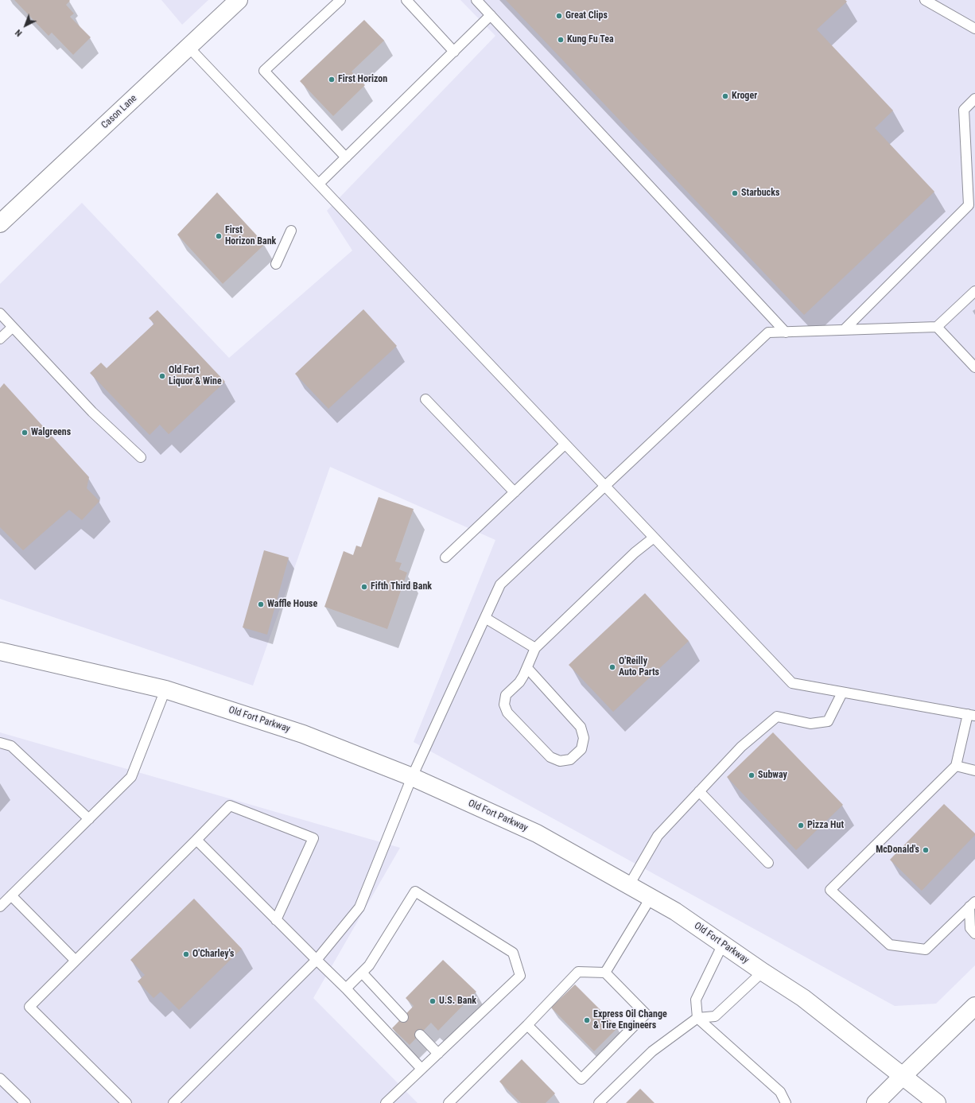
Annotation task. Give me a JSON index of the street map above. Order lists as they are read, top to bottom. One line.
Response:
{"streets":{"main road":["Cason Lane","Old Fort Parkway"]},"places":["Great Clips","Kung Fu Tea","First Horizon","Kroger","Starbucks","First Horizon Bank","Old Fort Liquor & Wine","Walgreens","Fifth Third Bank","Waffle House","O'Reilly Auto Parts","Subway","Pizza Hut","McDonald's","O'Charley's","U.S. Bank","Express Oil Change & Tire Engineers"],"north":"bottom left"}
